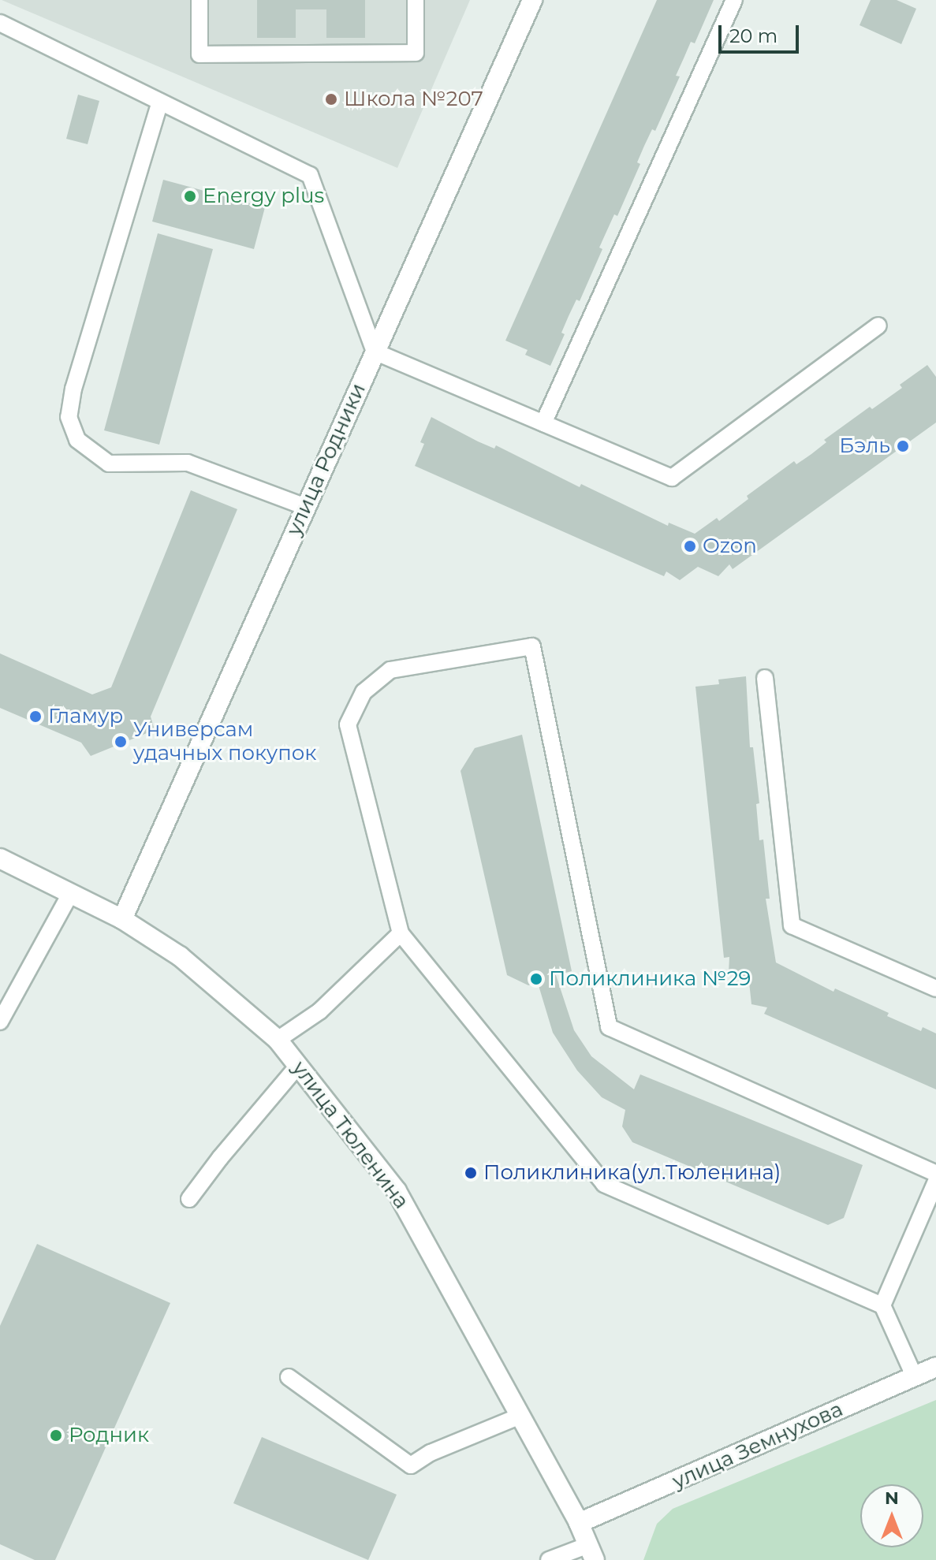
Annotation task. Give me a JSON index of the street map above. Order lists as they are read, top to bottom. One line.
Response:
{"streets":{"street":["улица Родники","улица Тюленина","улица Земнухова"]},"crossings":[["улица Родники","улица Тюленина"],["улица Тюленина","улица Земнухова"]],"places":["Школа №207","Energy plus","Бэль","Ozon","Гламур","Универсам удачных покупок","Поликлиника №29","Поликлиника(ул.Тюленина)","Родник"],"scale_bar":"20 m","north":"top"}
